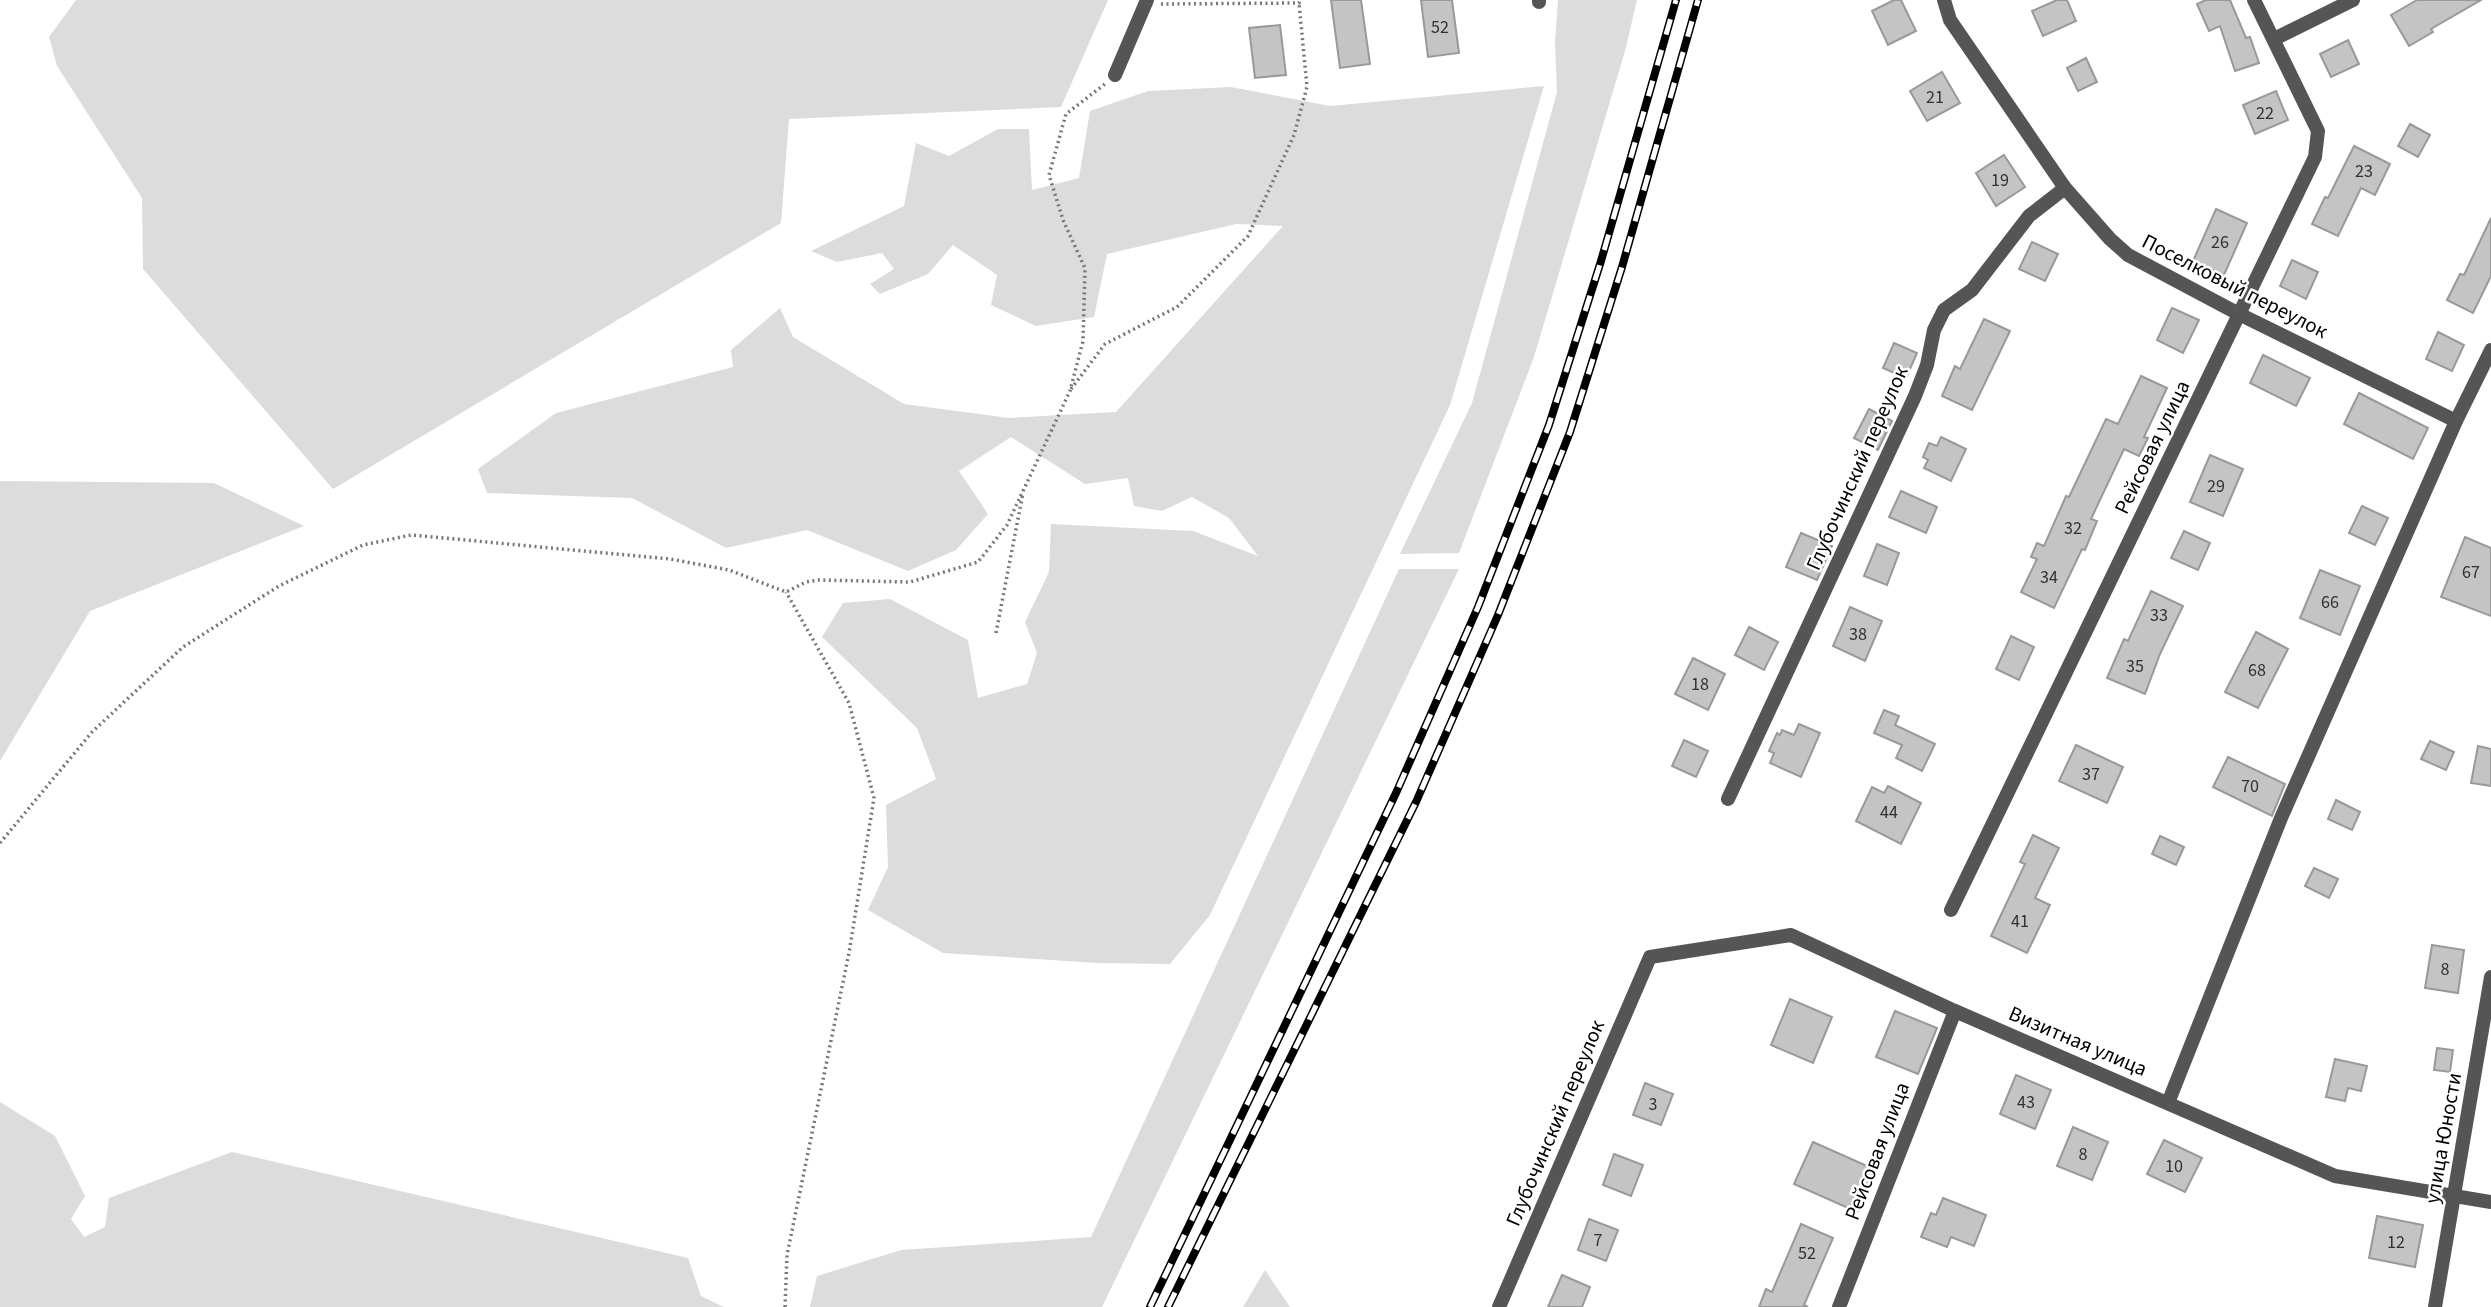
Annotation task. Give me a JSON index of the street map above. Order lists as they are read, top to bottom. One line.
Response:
{"streets":{"street":["Поселковый переулок","Рейсовая улица","Глубочинский переулок","Визитная улица","улица Юности"]},"crossings":[["Поселковый переулок","Рейсовая улица"],["Поселковый переулок","Глубочинский переулок"],["Рейсовая улица","Визитная улица"],["Глубочинский переулок","Визитная улица"],["Визитная улица","улица Юности"]],"house_numbers":["52","21","22","23","19","26","29","32","67","34","66","33","38","35","68","18","37","70","44","41","8","43","3","8","10","7","12","52"]}
